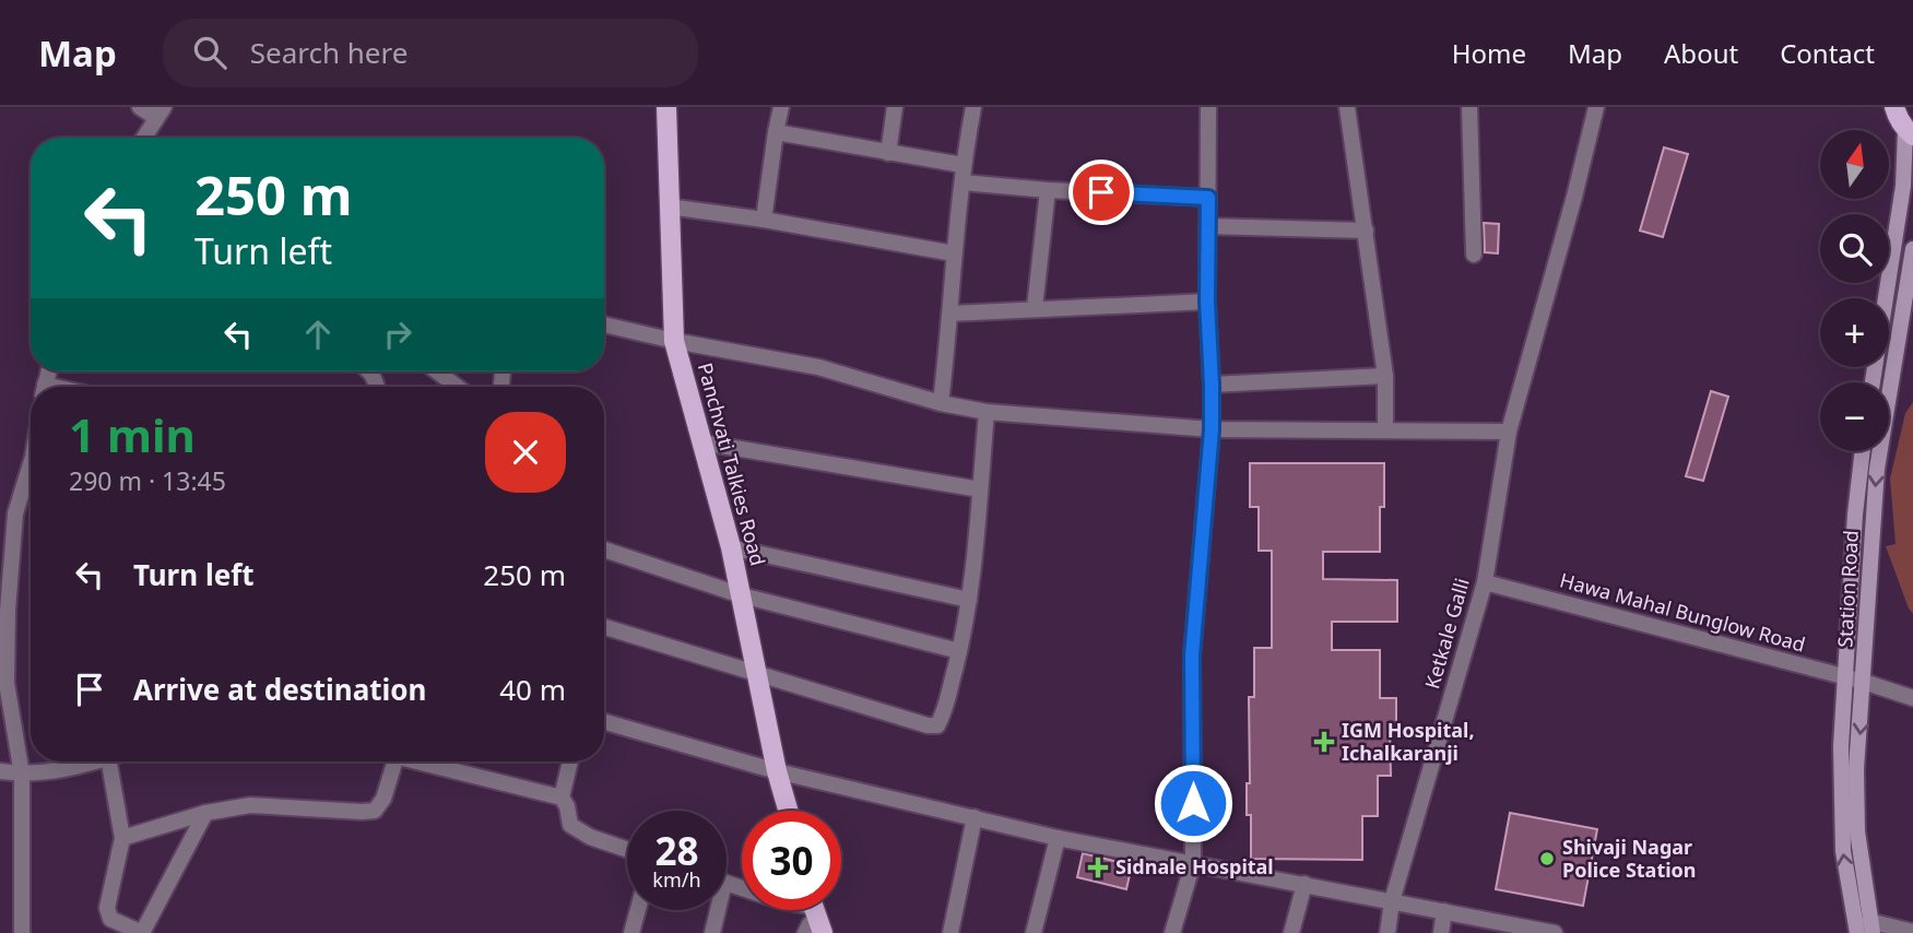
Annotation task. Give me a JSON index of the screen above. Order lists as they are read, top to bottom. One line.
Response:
{"streets":{"main road":["Panchvati Talkies Road","Station Road"],"street":["Hawa Mahal Bunglow Road","Ketkale Galli"]},"crossings":[["Station Road","Hawa Mahal Bunglow Road"],["Hawa Mahal Bunglow Road","Ketkale Galli"]],"places":{"health":["IGM Hospital, Ichalkaranji","Sidnale Hospital"],"other":["Shivaji Nagar Police Station"]},"north":"top","page":{"header":"Map","search":"Search here","nav":["Home","Map","About","Contact"],"map_buttons":["+","−"],"turn":["250 m","Turn left"],"heading":["1 min","290 m · 13:45"],"list":[{"name":"Turn left","value":"250 m"},{"name":"Arrive at destination","value":"40 m"}],"speed":"28 km/h","limit":"30"}}
